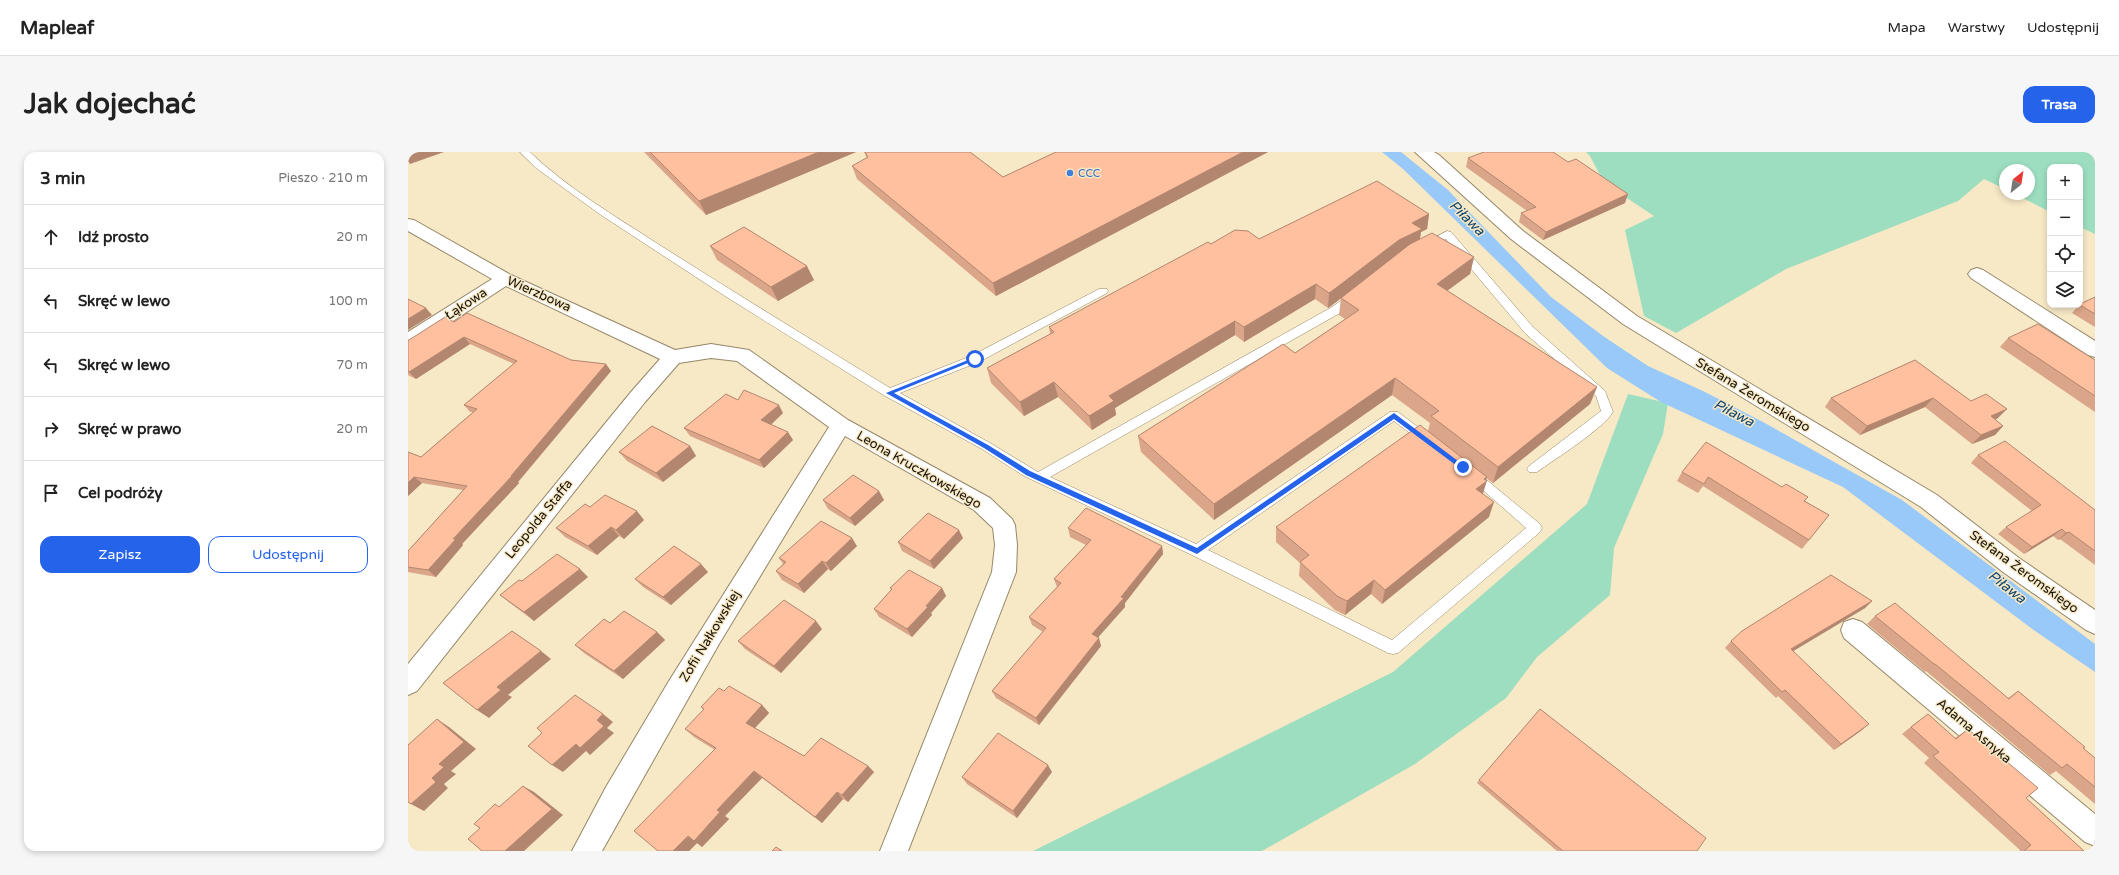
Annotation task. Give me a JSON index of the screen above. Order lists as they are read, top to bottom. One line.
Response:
{"streets":{"street":["Wierzbowa","Łąkowa","Stefana Żeromskiego","Leona Kruczkowskiego","Leopolda Staffa","Zofii Nałkowskiej","Adama Asnyka"]},"crossings":[["Wierzbowa","Łąkowa"],["Wierzbowa","Leona Kruczkowskiego"],["Wierzbowa","Leopolda Staffa"],["Leona Kruczkowskiego","Leopolda Staffa"],["Leona Kruczkowskiego","Zofii Nałkowskiej"]],"water":["Piława"],"places":["CCC"],"north":"top right","page":{"header":"Mapleaf","nav":["Mapa","Warstwy","Udostępnij"],"buttons":["Trasa",["Zapisz","Udostępnij"]],"title":"Jak dojechać","heading":["3 min","Pieszo · 210 m"],"map_buttons":["+","−"],"list":[["Idź prosto","20 m"],["Skręć w lewo","100 m"],["Skręć w lewo","70 m"],["Skręć w prawo","20 m"],"Cel podróży"]}}
